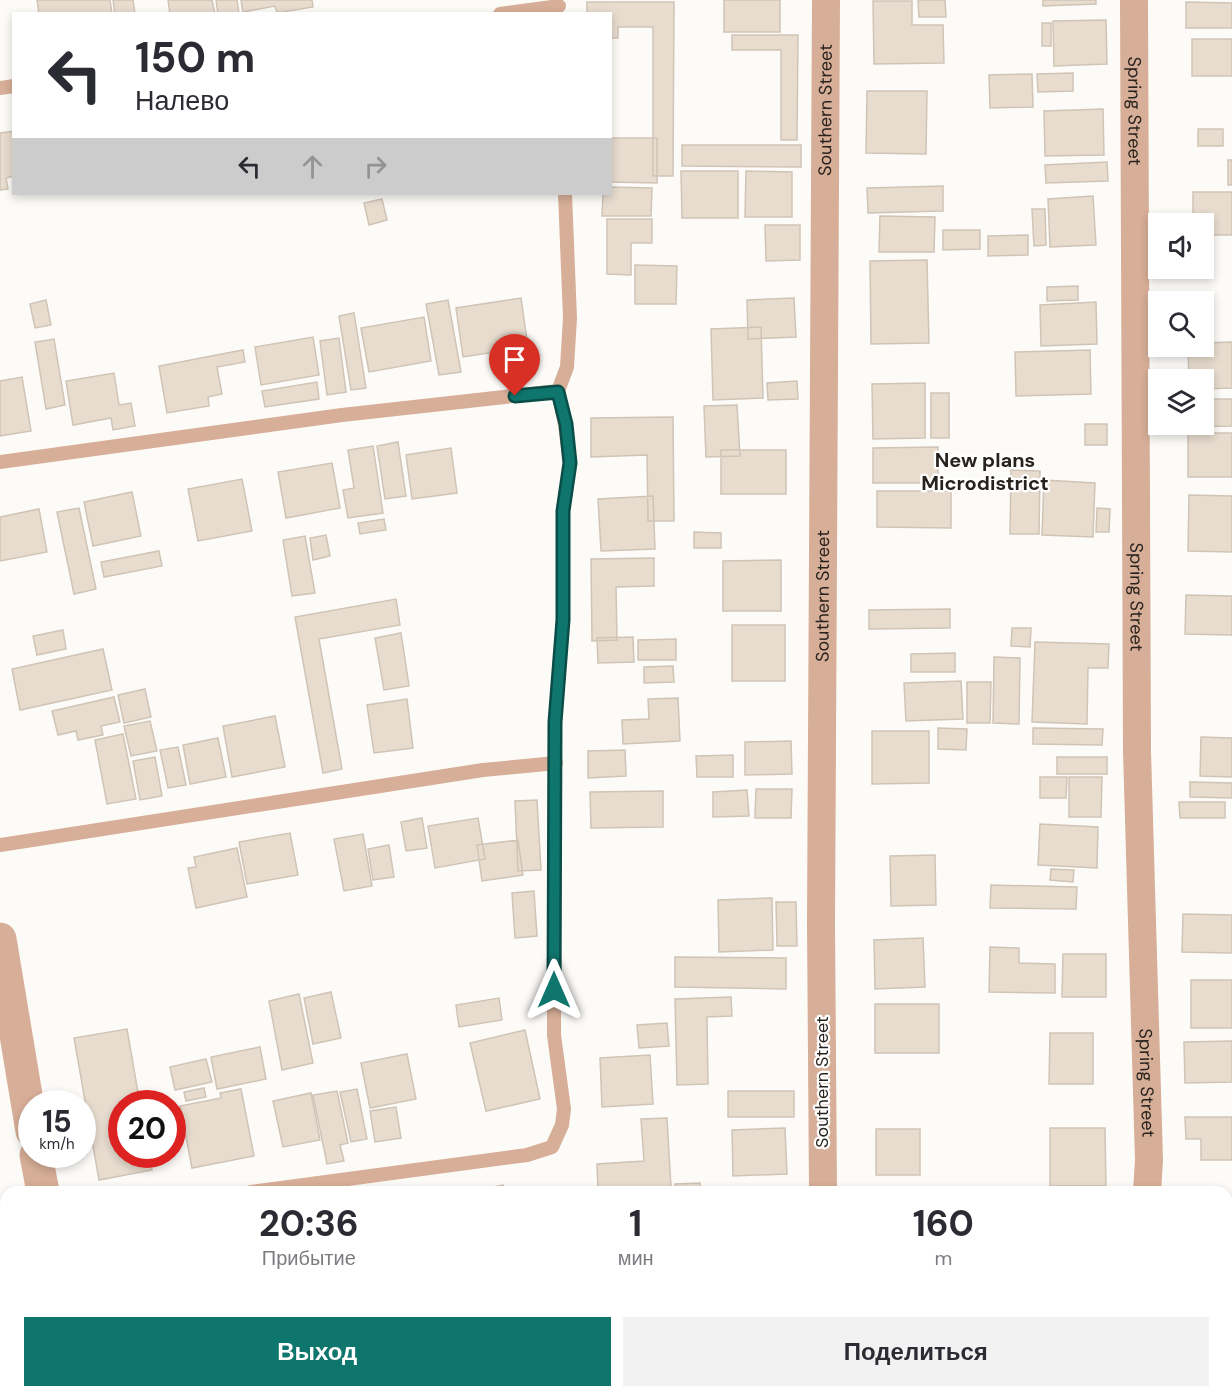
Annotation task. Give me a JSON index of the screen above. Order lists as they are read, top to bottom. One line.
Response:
{"streets":{"street":["Southern Street","Spring Street"]},"districts":["New plans Microdistrict"],"page":{"turn":["150 m","Налево"],"speed":"15 km/h","limit":"20","eta":["20:36","Прибытие","1","мин","160","m"],"buttons":["Выход","Поделиться"]}}
